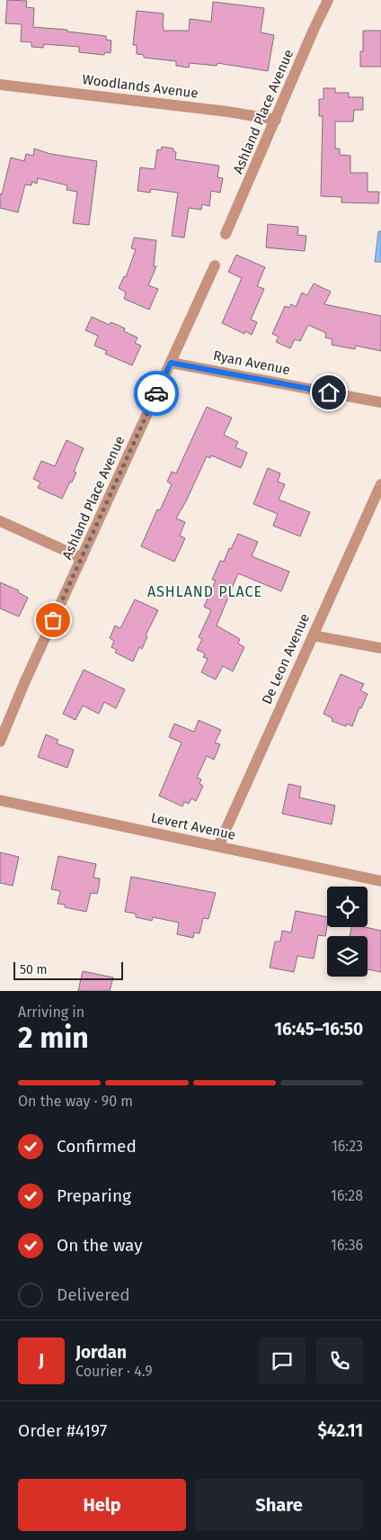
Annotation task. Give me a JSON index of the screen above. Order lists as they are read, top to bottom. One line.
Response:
{"streets":{"street":["Woodlands Avenue","Ashland Place Avenue","Ryan Avenue","De Leon Avenue","Levert Avenue"]},"crossings":[["Woodlands Avenue","Ashland Place Avenue"],["Ashland Place Avenue","Ryan Avenue"],["De Leon Avenue","Levert Avenue"]],"districts":["ASHLAND PLACE"],"scale_bar":"50 m","page":{"scale":"50 m","heading":["2 min","Arriving in","16:45–16:50"],"panel":["Jordan","Courier · 4.9","Order #4197","$42.11"],"bar":"On the way · 90 m","list":[["Confirmed","16:23"],["Preparing","16:28"],["On the way","16:36"],"Delivered"],"round":"J","buttons":["Help","Share"]}}
